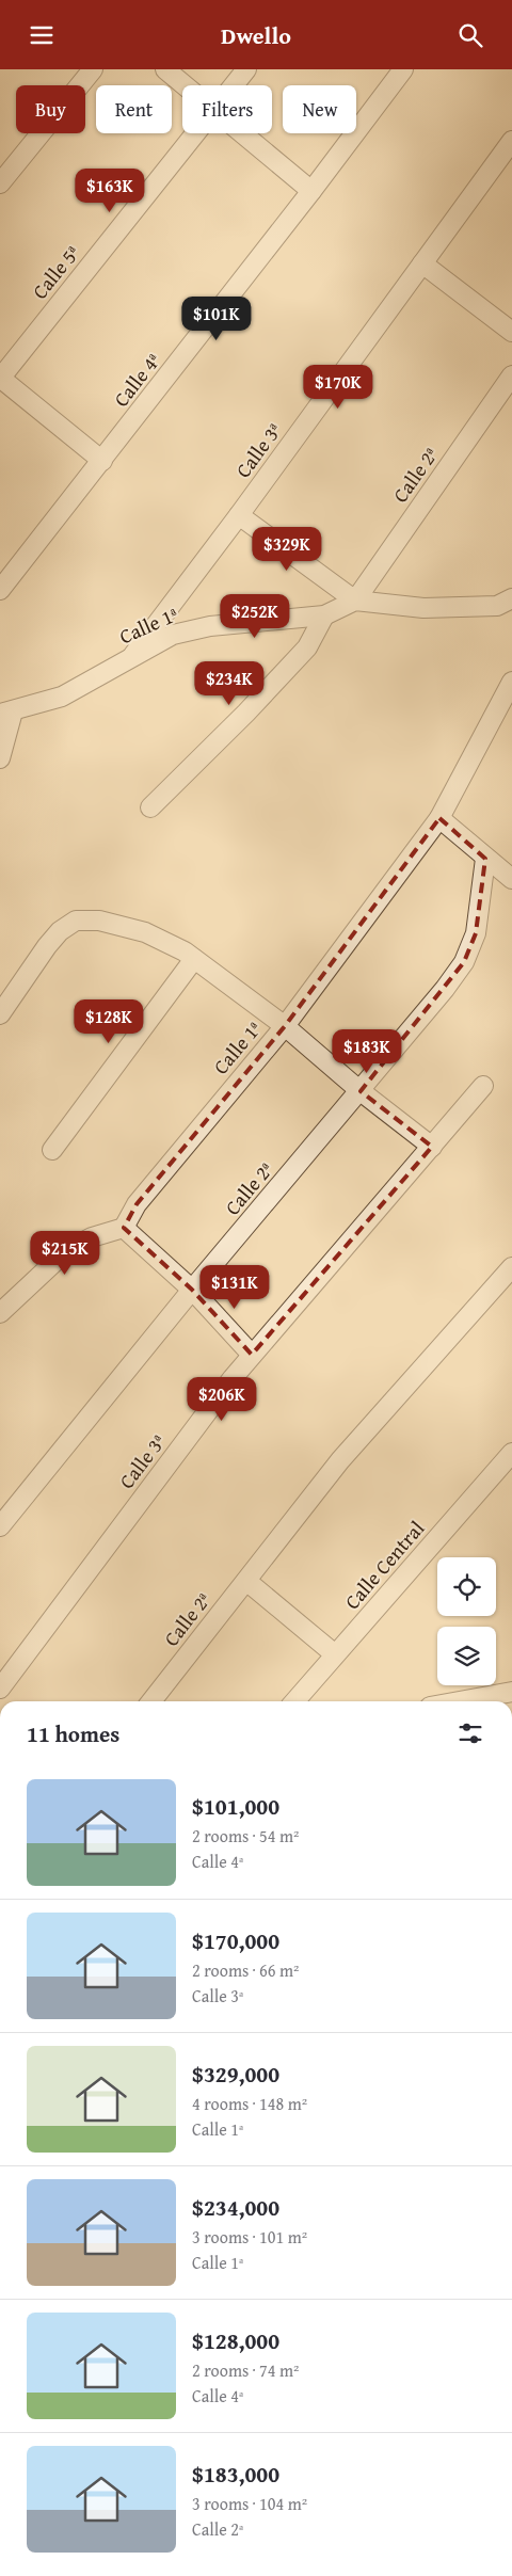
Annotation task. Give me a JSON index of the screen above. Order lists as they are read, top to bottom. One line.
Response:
{"streets":{"street":["Calle 5ª","Calle 4ª","Calle 3ª","Calle 2ª","Calle 1ª","Calle Central"]},"crossings":[["Calle 3ª","Calle 1ª"],["Calle 2ª","Calle 1ª"]],"page":{"header":"Dwello","chip":["Buy","Rent","Filters","New"],"price":["$163K","$101K","$170K","$329K","$252K","$234K","$128K","$183K","$215K","$131K","$206K"],"heading":"11 homes","list":[{"name":"$101,000","note":"2 rooms · 54 m² · Calle 4ª"},{"name":"$170,000","note":"2 rooms · 66 m² · Calle 3ª"},{"name":"$329,000","note":"4 rooms · 148 m² · Calle 1ª"},{"name":"$234,000","note":"3 rooms · 101 m² · Calle 1ª"},{"name":"$128,000","note":"2 rooms · 74 m² · Calle 4ª"},{"name":"$183,000","note":"3 rooms · 104 m² · Calle 2ª"}]}}
